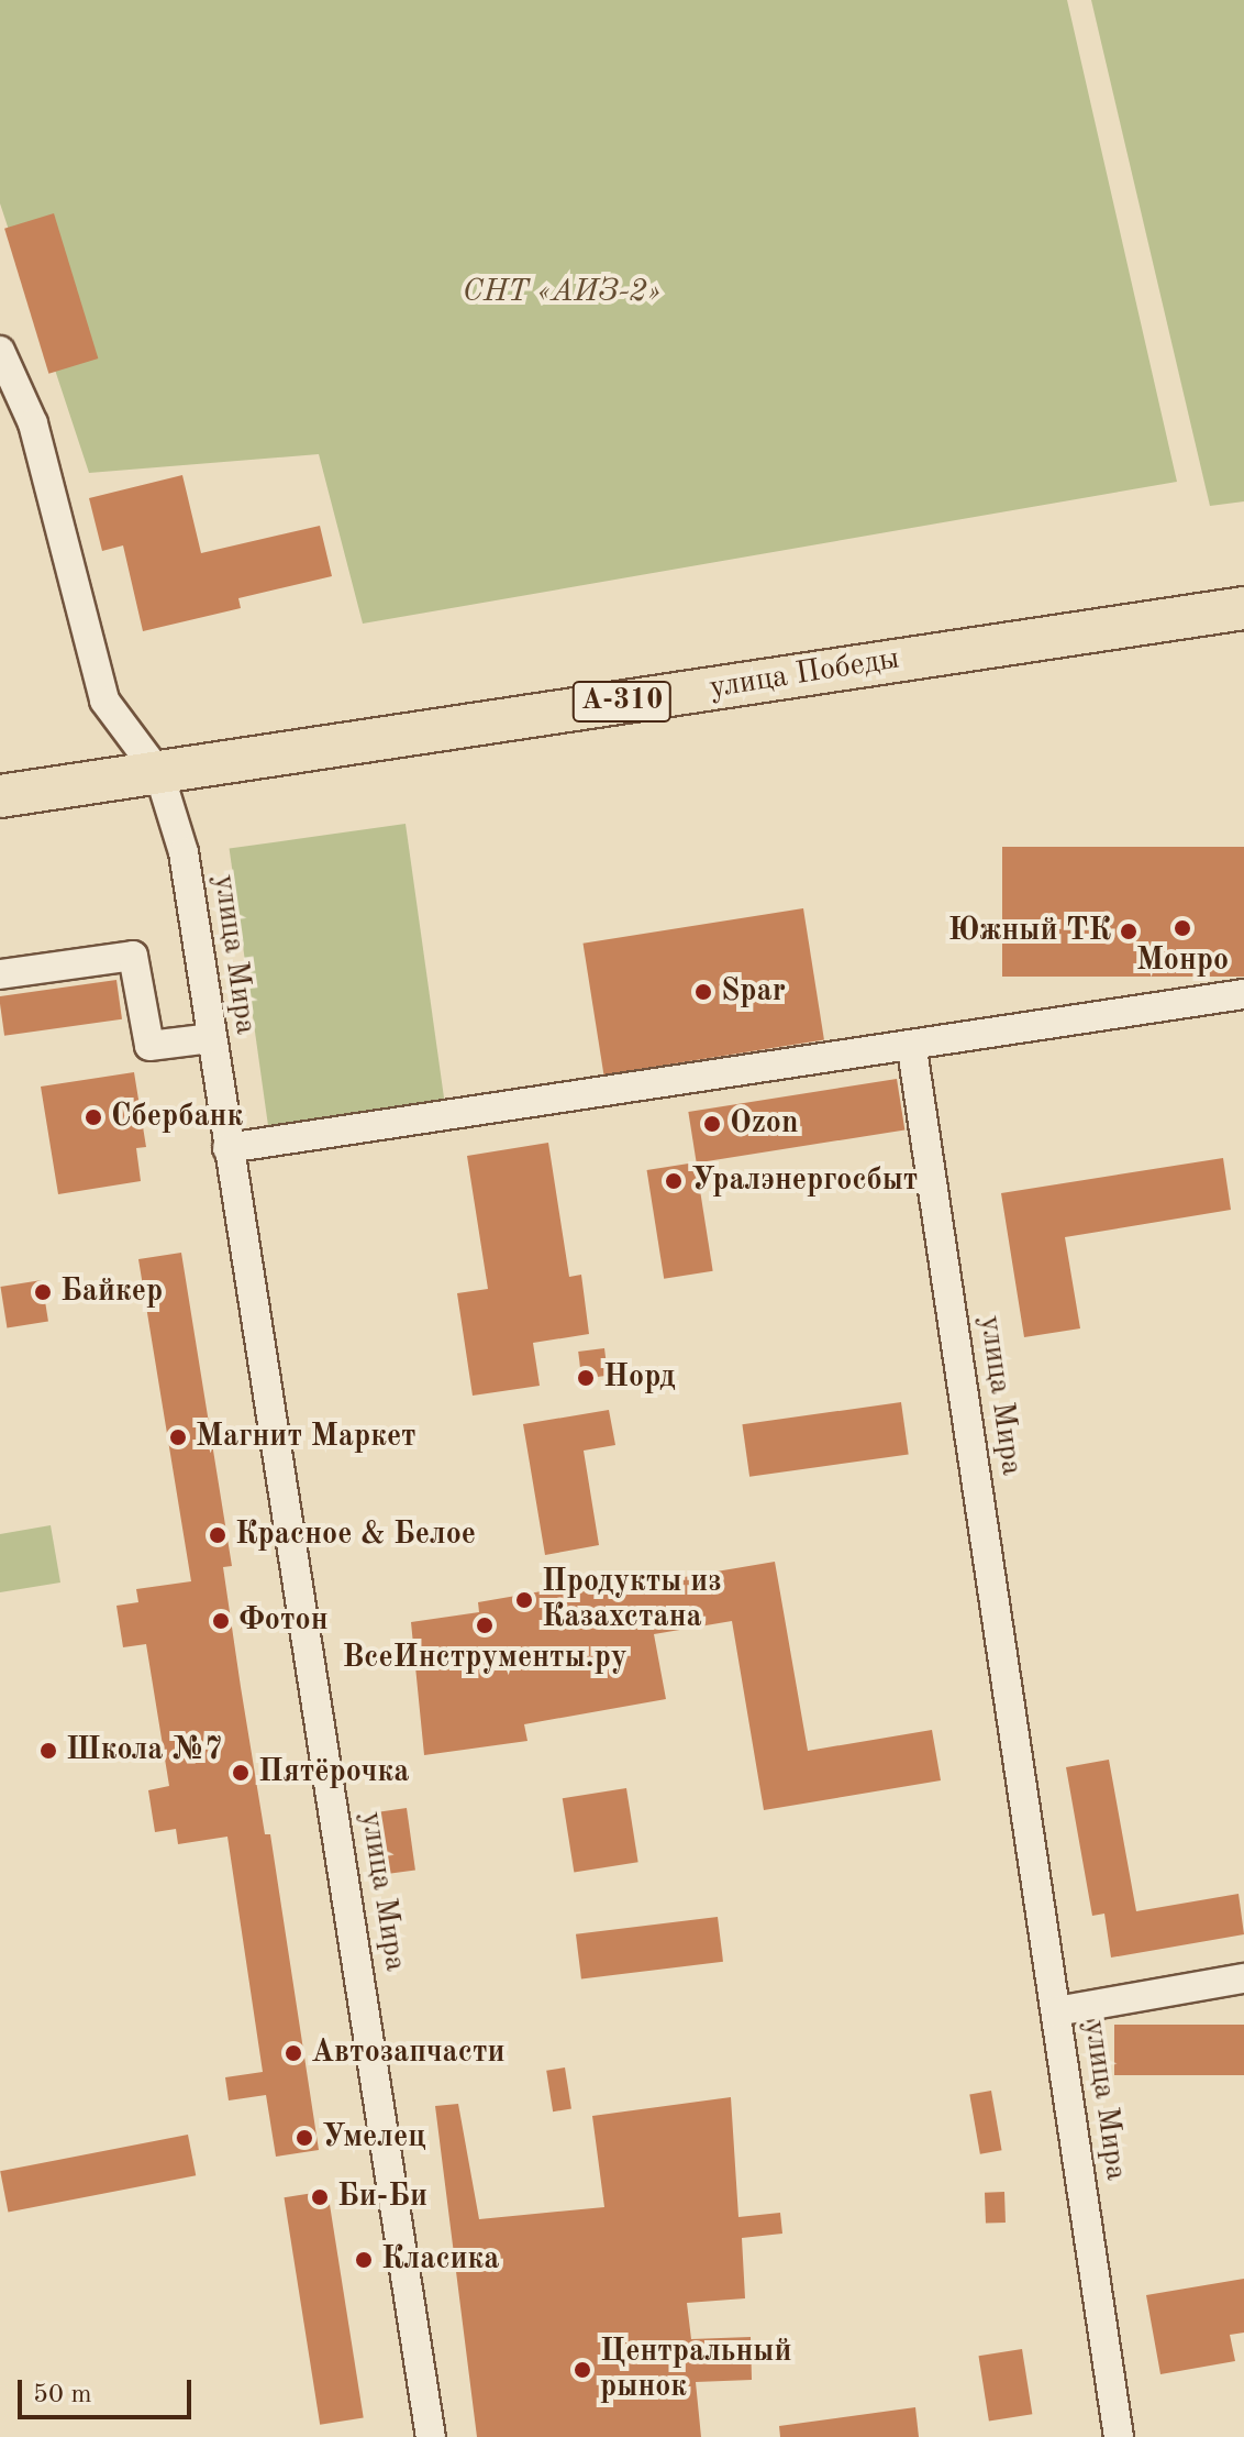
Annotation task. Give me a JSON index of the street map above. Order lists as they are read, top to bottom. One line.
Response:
{"streets":{"highway":["улица Победы","А-310"],"street":["улица Мира"]},"crossings":[["улица Победы","улица Мира"]],"parks":["СНТ «АИЗ-2»"],"places":["Монро","Южный ТК","Spar","Сбербанк","Ozon","Уралэнергосбыт","Байкер","Норд","Магнит Маркет","Красное & Белое","Продукты из Казахстана","Фотон","ВсеИнструменты.ру","Школа №7","Пятёрочка","Автозапчасти","Умелец","Би-Би","Класика","Центральный рынок"],"scale_bar":"50 m"}
